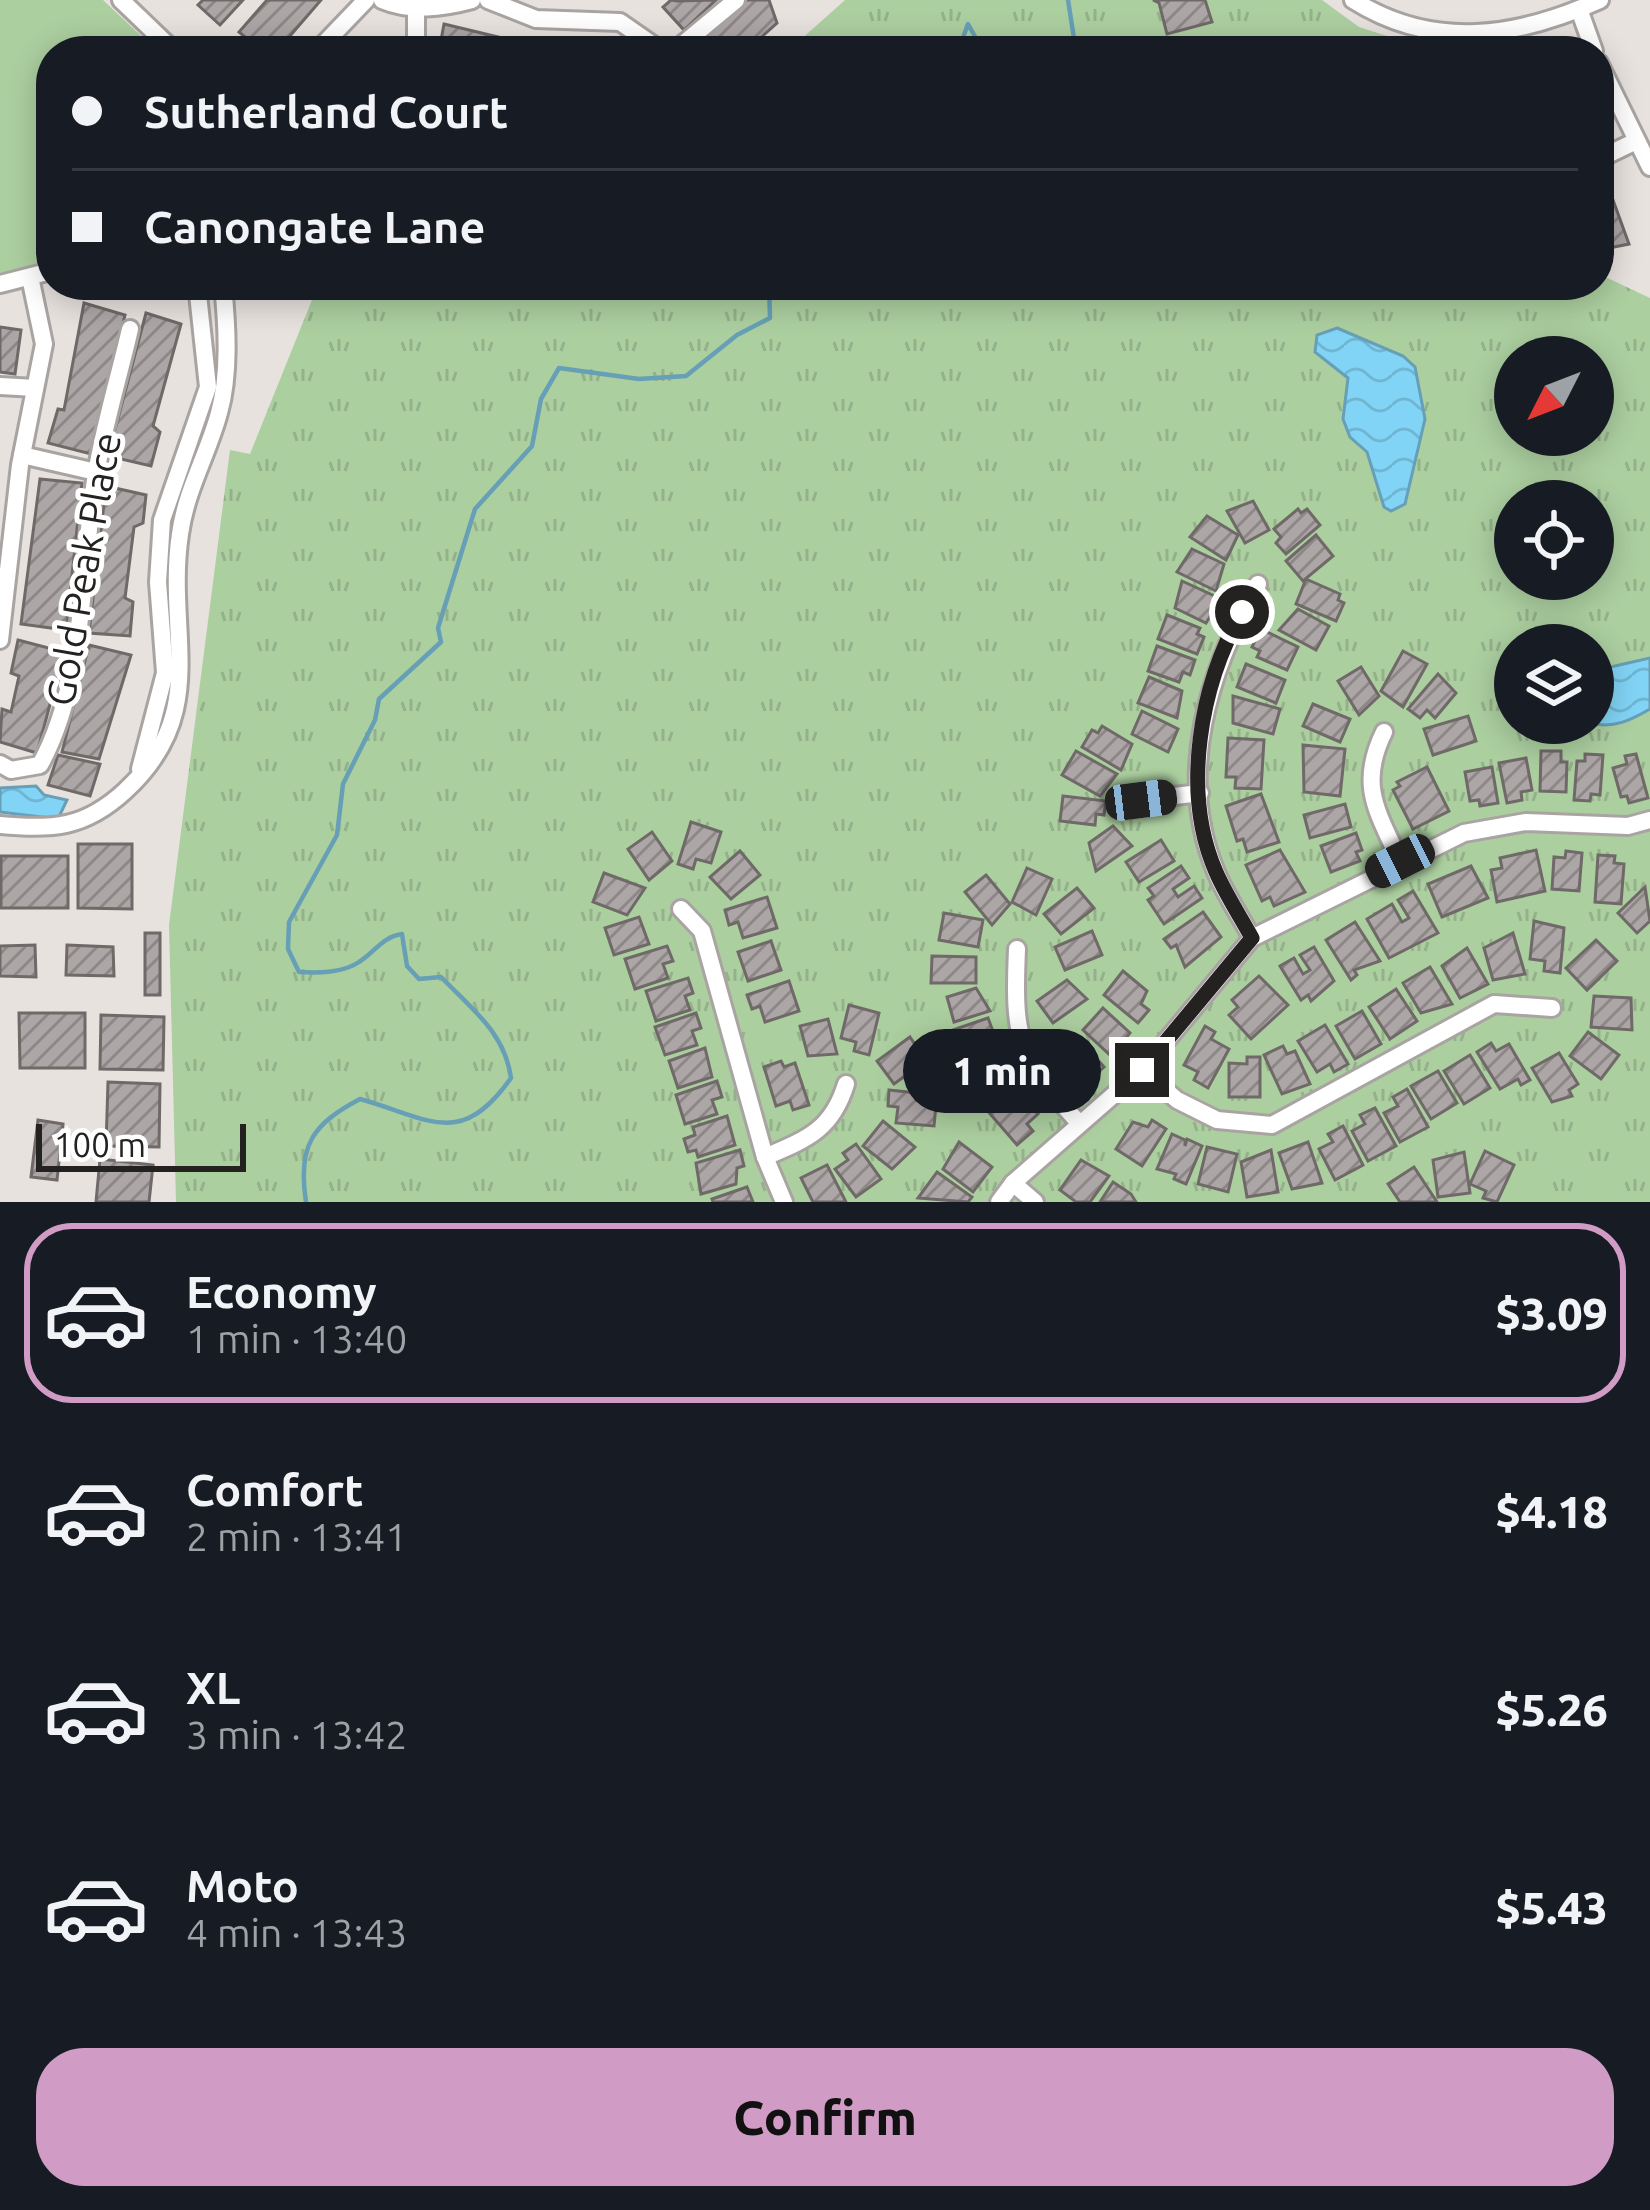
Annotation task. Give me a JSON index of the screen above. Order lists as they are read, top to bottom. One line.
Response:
{"streets":{"street":["Gold Peak Place"]},"scale_bar":"100 m","north":"bottom left","page":{"banner":["Sutherland Court","Canongate Lane"],"bubble":"1 min","scale":"100 m","list":[{"name":"Economy","note":"1 min · 13:40","value":"$3.09"},{"name":"Comfort","note":"2 min · 13:41","value":"$4.18"},{"name":"XL","note":"3 min · 13:42","value":"$5.26"},{"name":"Moto","note":"4 min · 13:43","value":"$5.43"}],"buttons":"Confirm"}}
